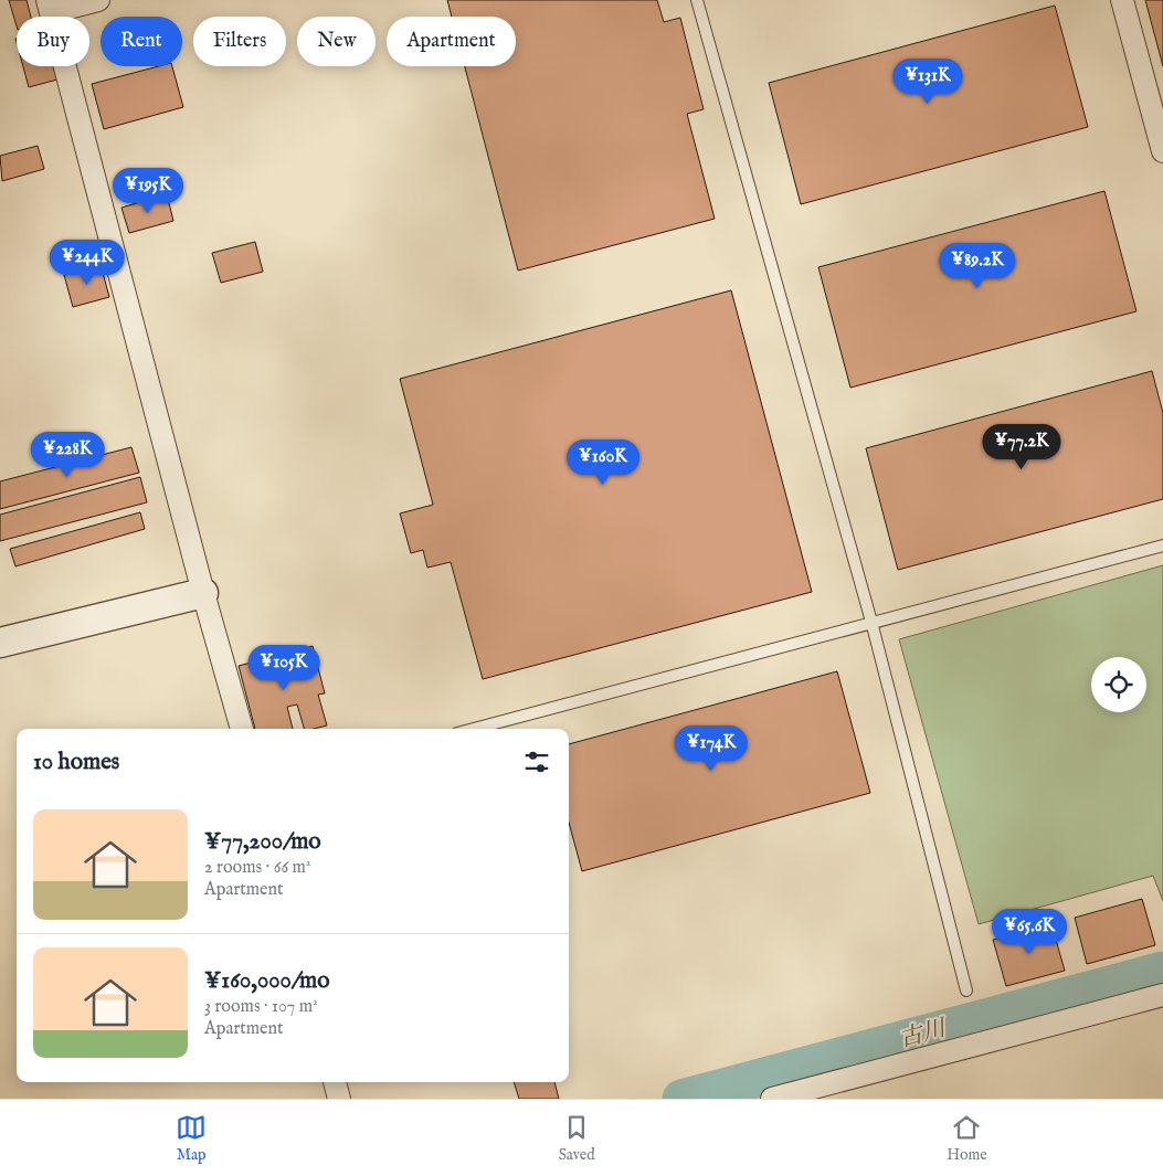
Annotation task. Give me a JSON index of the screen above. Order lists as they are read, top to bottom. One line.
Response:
{"water":["古川"],"page":{"chip":["Buy","Rent","Filters","New","Apartment"],"price":["¥131K","¥195K","¥244K","¥89.2K","¥77.2K","¥228K","¥160K","¥105K","¥174K","¥65.6K"],"heading":"10 homes","list":[{"name":"¥77,200/mo","note":"2 rooms · 66 m² · Apartment"},{"name":"¥160,000/mo","note":"3 rooms · 107 m² · Apartment"}],"tabs":["Map","Saved","Home"]}}
